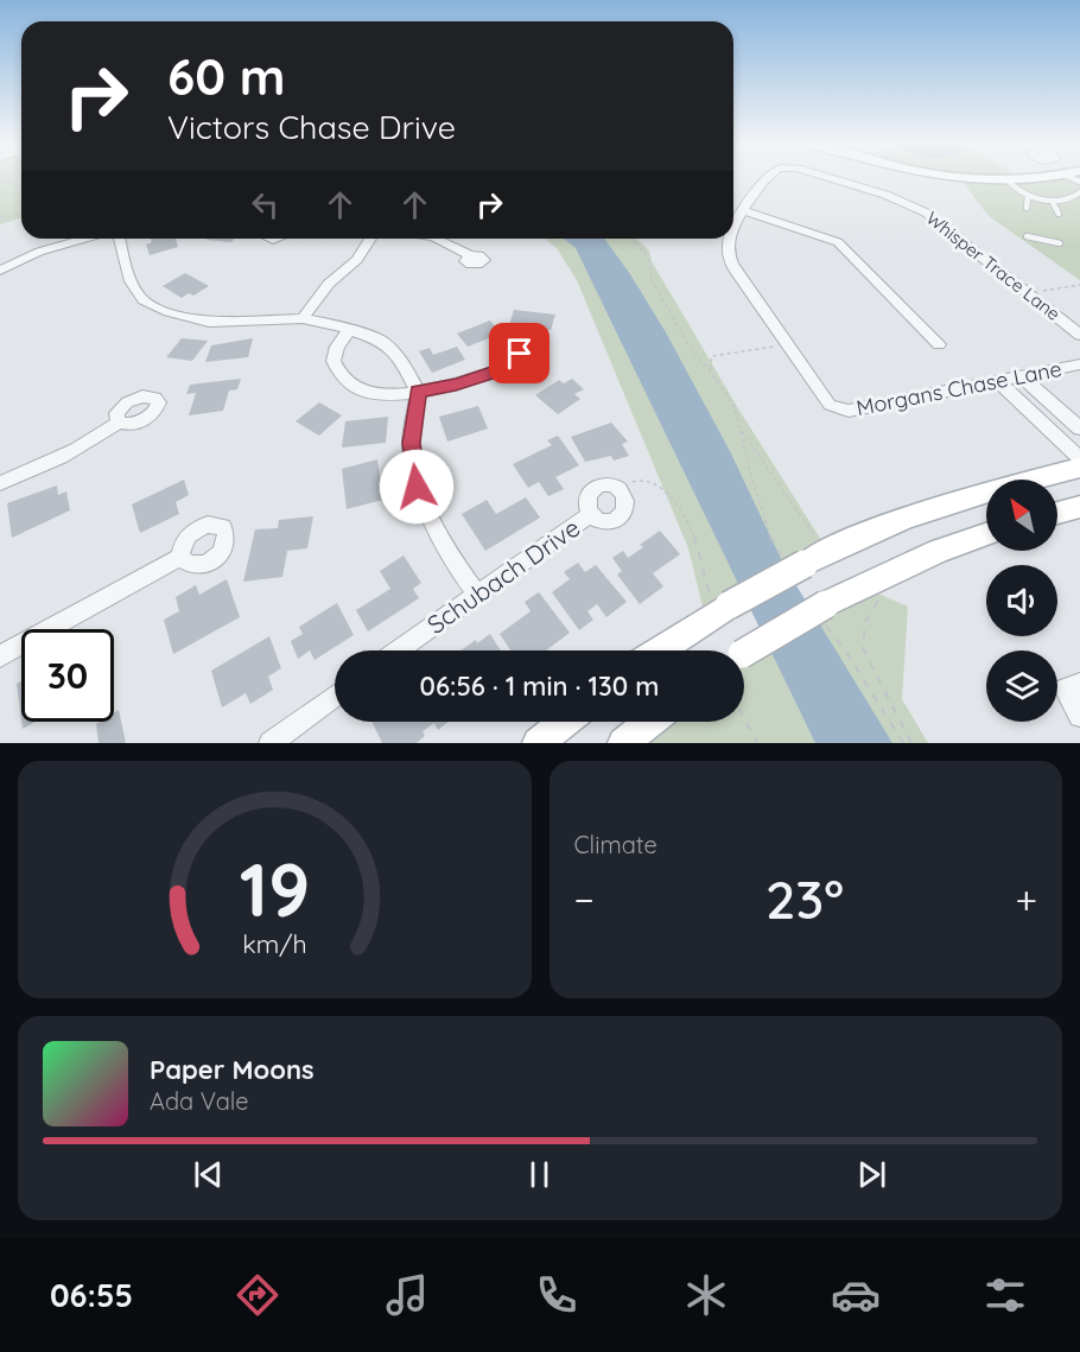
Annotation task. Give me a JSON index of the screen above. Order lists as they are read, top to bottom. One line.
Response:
{"streets":{"street":["Whisper Trace Lane","Morgans Chase Lane","Schubach Drive"]},"north":"top left","page":{"turn":["60 m","Victors Chase Drive"],"limit":"30","trip":"06:56 · 1 min · 130 m","tile":"Climate","heat":["−","23°","+"],"song":["Paper Moons","Ada Vale"],"tabs":"06:55","gauge":["19","km/h"]}}
